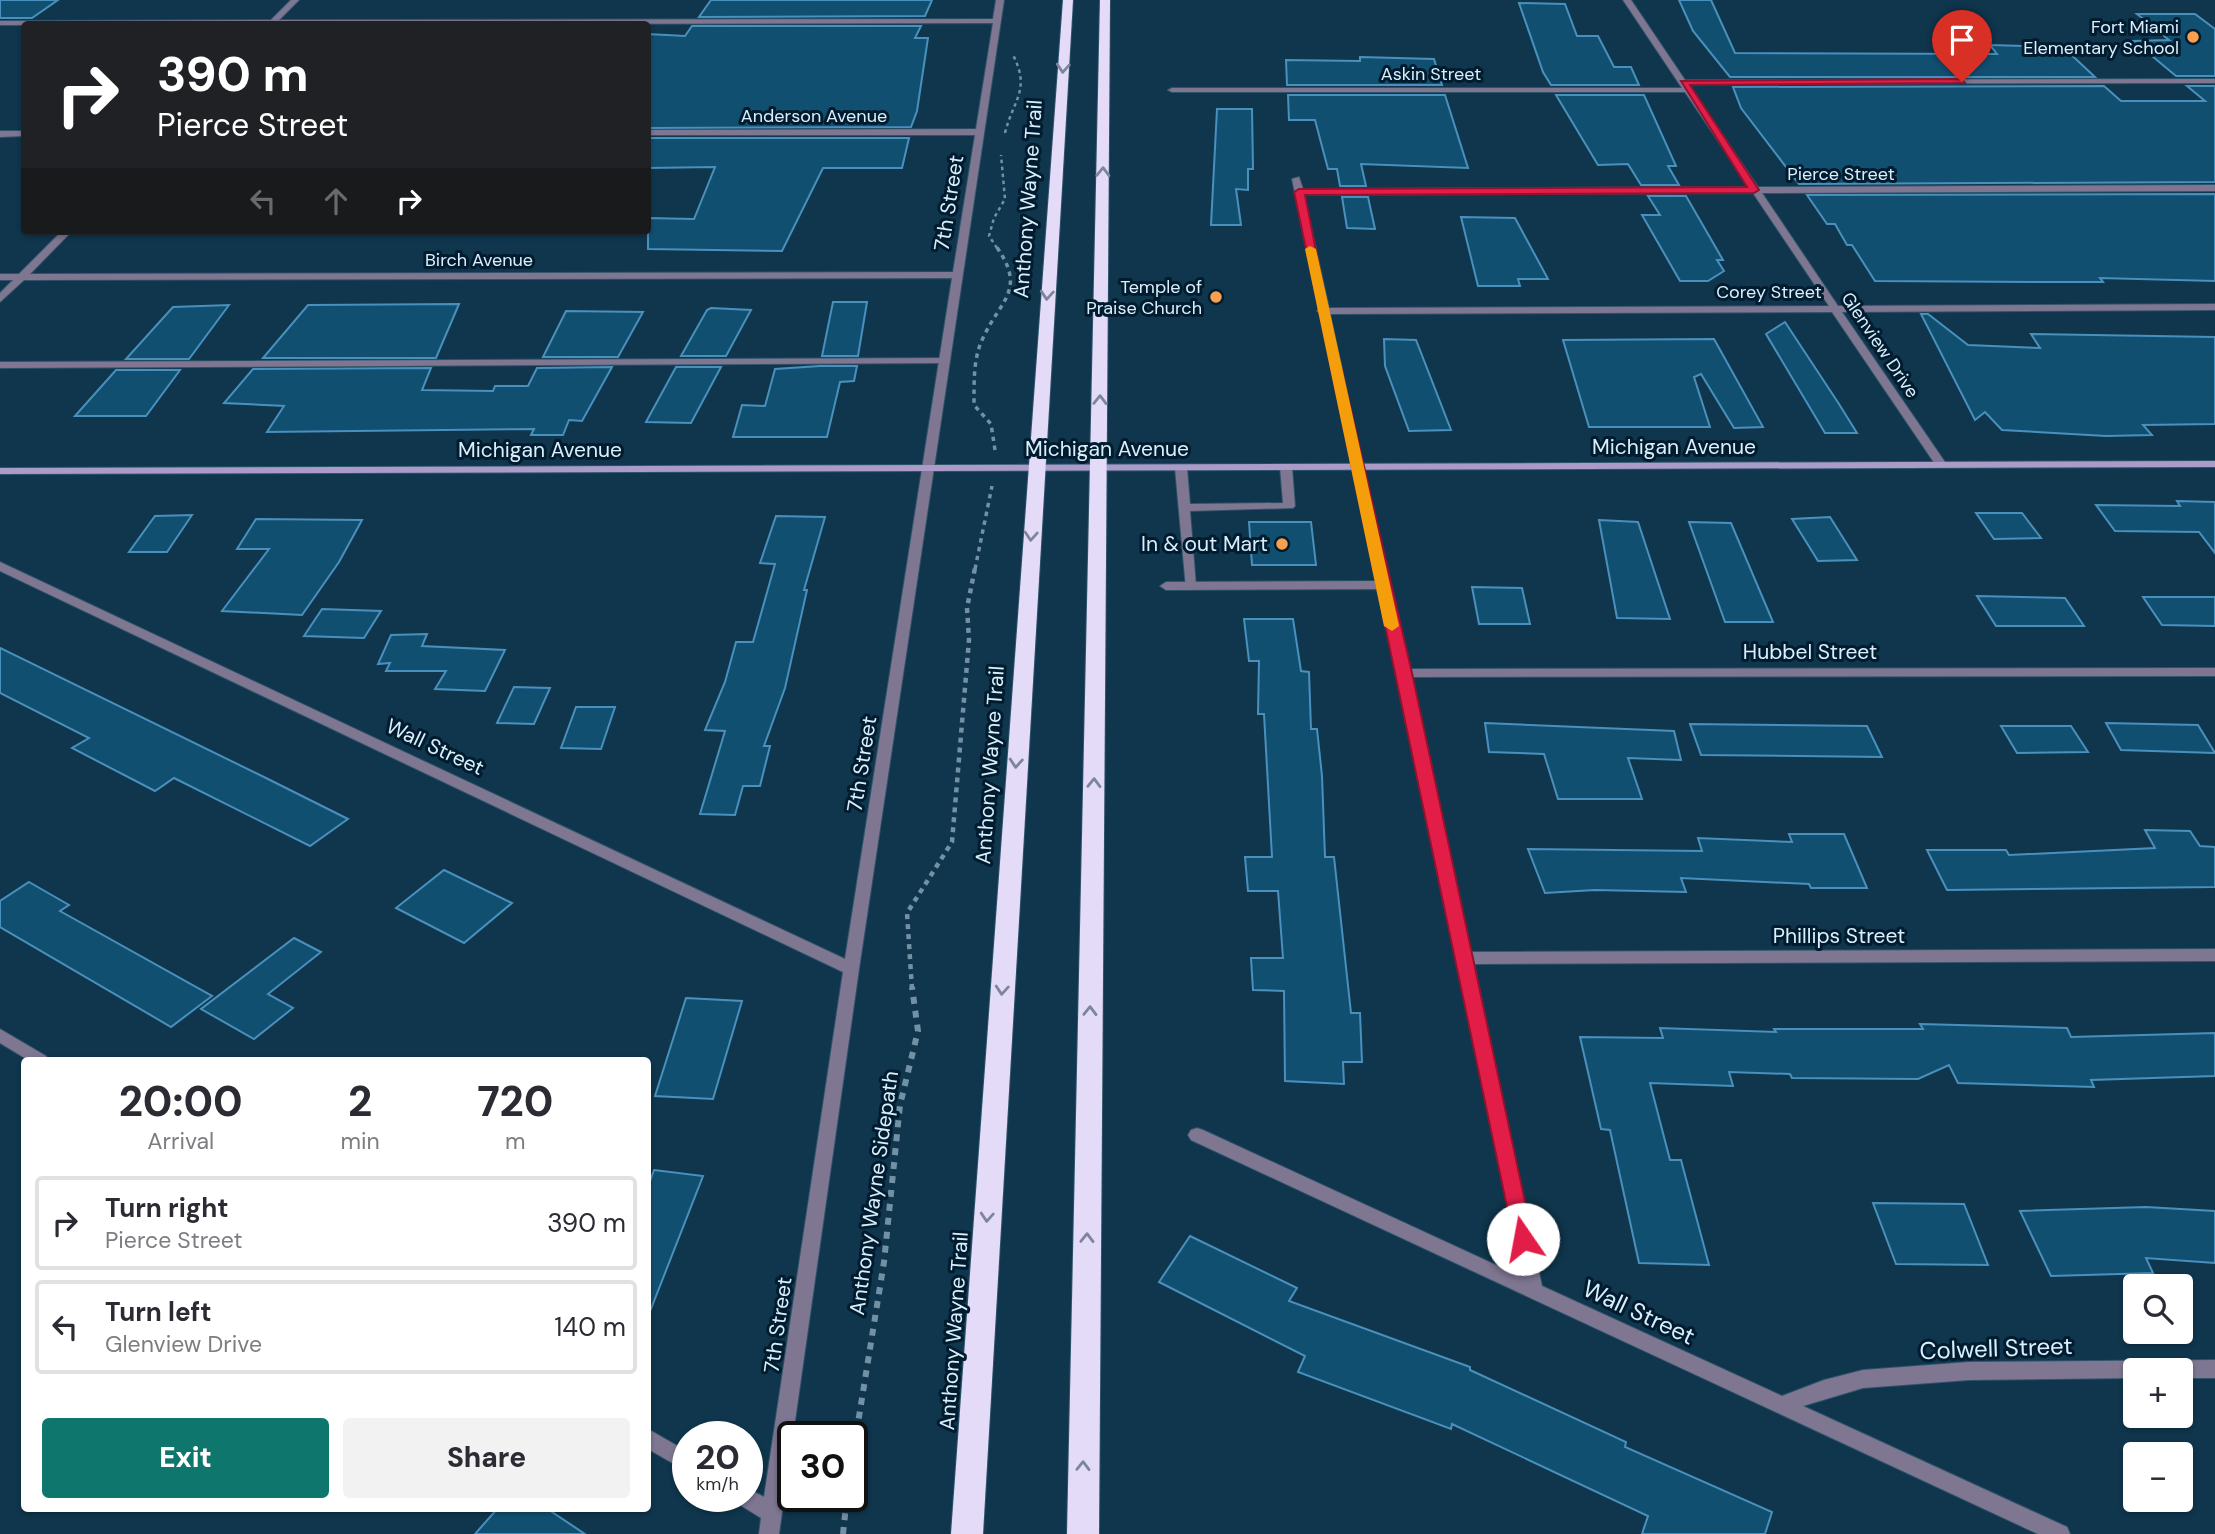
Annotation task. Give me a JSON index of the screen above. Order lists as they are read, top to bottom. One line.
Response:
{"streets":{"highway":["Anthony Wayne Trail"],"street":["Askin Street","Anderson Avenue","Pierce Street","7th Street","Birch Avenue","Corey Street","Glenview Drive","Michigan Avenue","Hubbel Street","Wall Street","Phillips Street","Colwell Street"],"path":["Anthony Wayne Sidepath"]},"crossings":[["Askin Street","Glenview Drive"],["Anderson Avenue","7th Street"],["Pierce Street","Corey Street"],["Pierce Street","Glenview Drive"],["Anthony Wayne Trail","Michigan Avenue"],["7th Street","Birch Avenue"],["7th Street","Michigan Avenue"],["7th Street","Wall Street"],["Corey Street","Glenview Drive"],["Glenview Drive","Michigan Avenue"],["Wall Street","Colwell Street"]],"places":["Fort Miami Elementary School","Temple of Praise Church","In & out Mart"],"page":{"turn":["390 m","Pierce Street"],"eta":["20:00","Arrival","2","min","720","m"],"list":[{"name":"Turn right","note":"Pierce Street","value":"390 m"},{"name":"Turn left","note":"Glenview Drive","value":"140 m"}],"map_buttons":["+","−"],"buttons":["Exit","Share"],"speed":"20 km/h","limit":"30"}}
